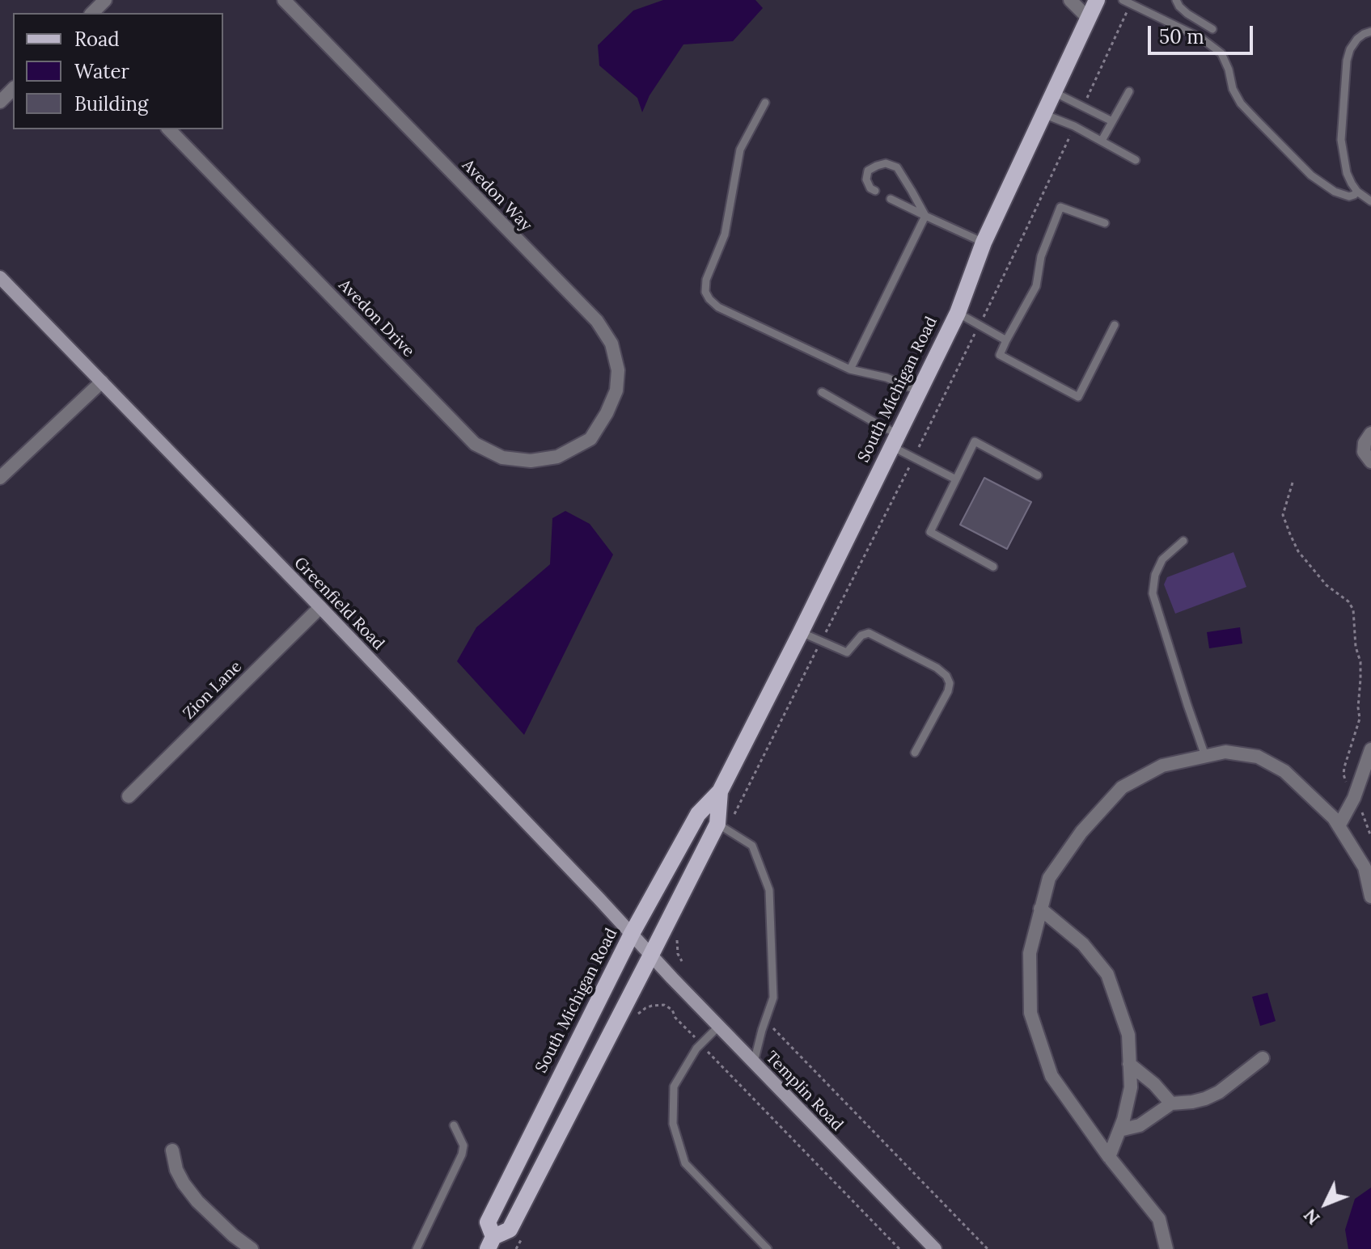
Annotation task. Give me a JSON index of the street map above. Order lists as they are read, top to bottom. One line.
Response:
{"streets":{"main road":["South Michigan Road"],"street":["Avedon Way","Avedon Drive","Greenfield Road","Zion Lane","Templin Road"]},"crossings":[["Avedon Way","Avedon Drive"],["South Michigan Road","Greenfield Road"],["South Michigan Road","Templin Road"],["Greenfield Road","Zion Lane"],["Greenfield Road","Templin Road"]],"legend":["Road","Water","Building"],"scale_bar":"50 m","north":"bottom left"}
